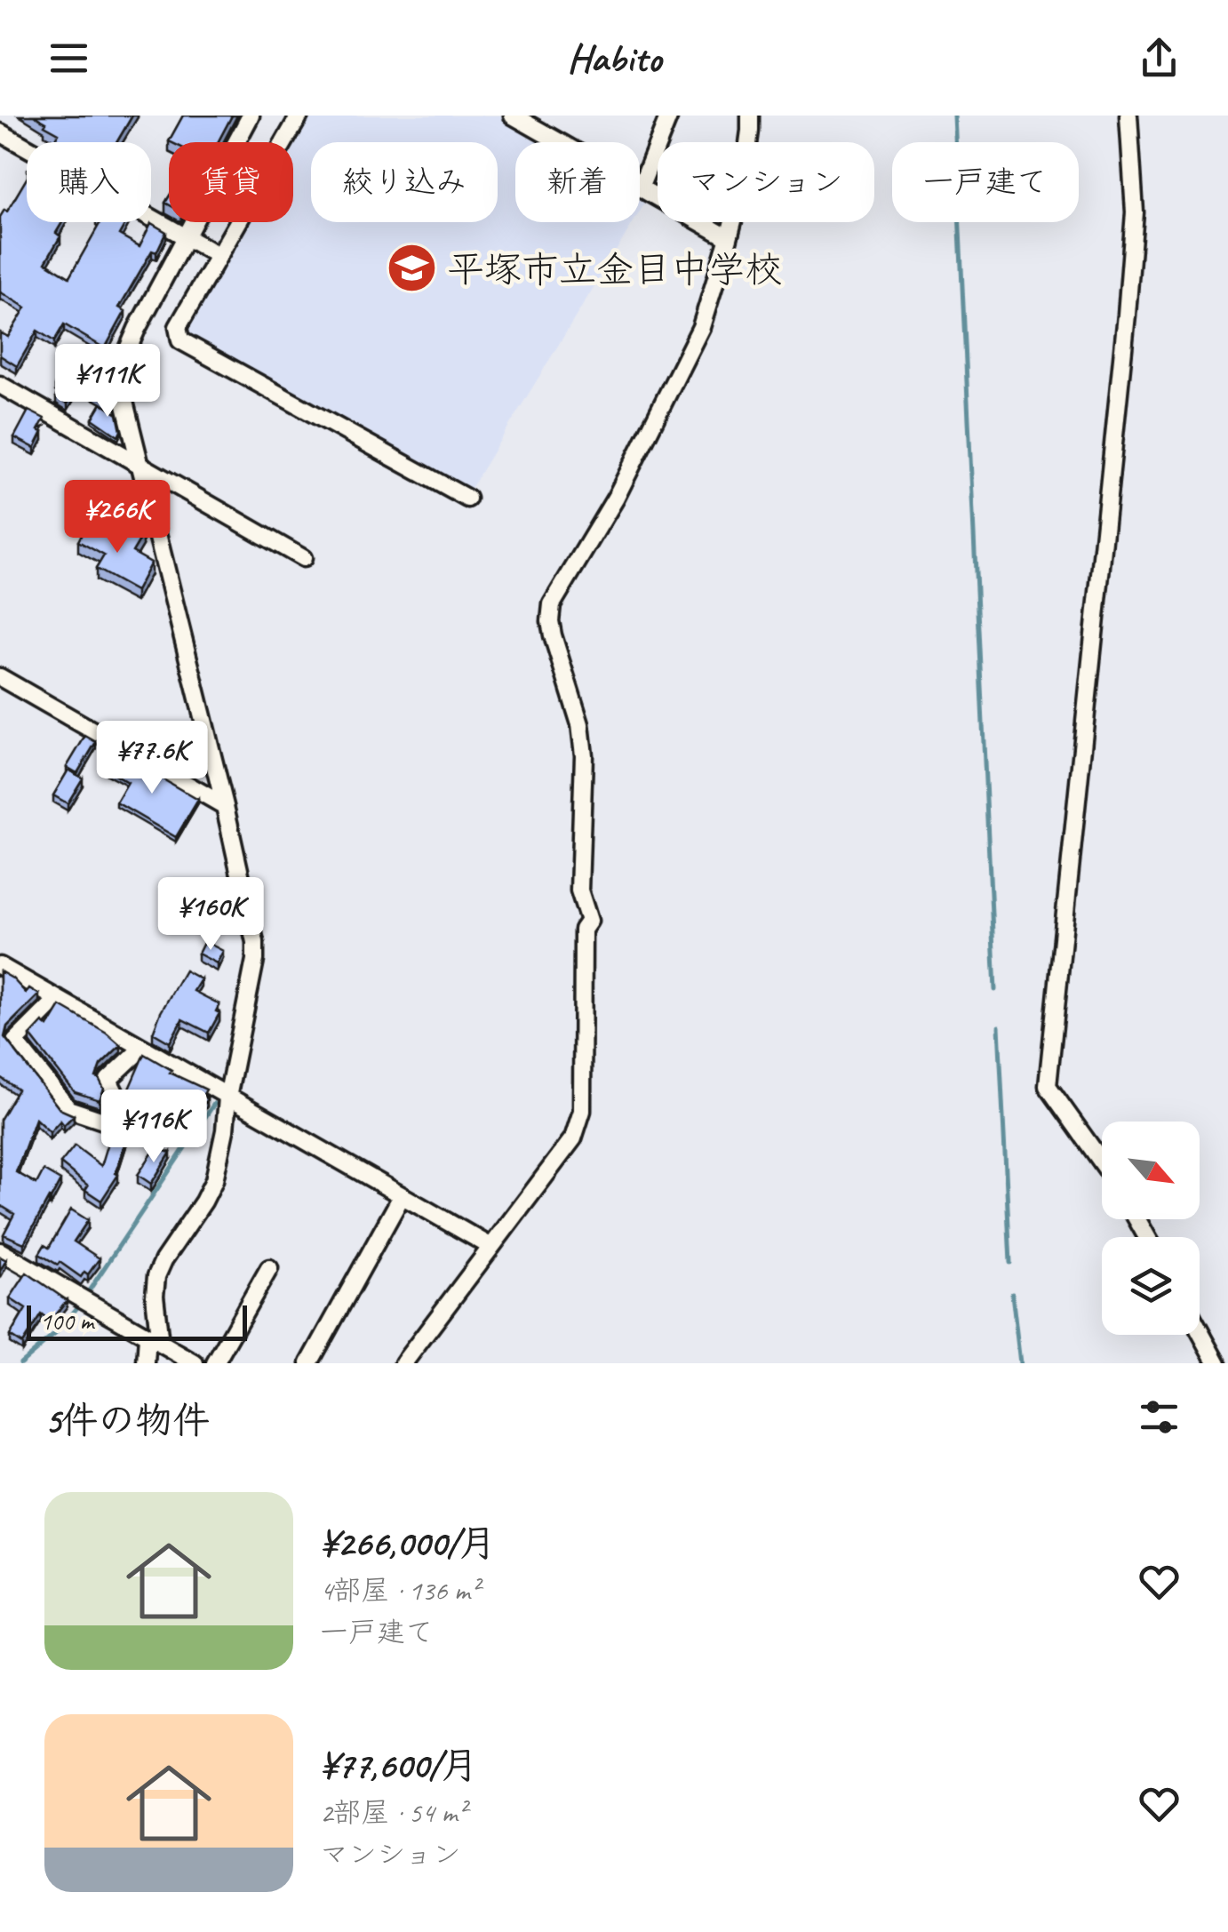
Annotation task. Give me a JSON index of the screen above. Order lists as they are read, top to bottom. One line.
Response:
{"places":{"school or university":["平塚市立金目中学校"]},"scale_bar":"100 m","north":"bottom right","page":{"header":"Habito","chip":["購入","賃貸","絞り込み","新着","マンション","一戸建て"],"price":["¥111K","¥266K","¥77.6K","¥160K","¥116K"],"scale":"100 m","heading":"5件の物件","list":[{"name":"¥266,000/月","note":"4部屋 · 136 m² · 一戸建て"},{"name":"¥77,600/月","note":"2部屋 · 54 m² · マンション"}]}}
